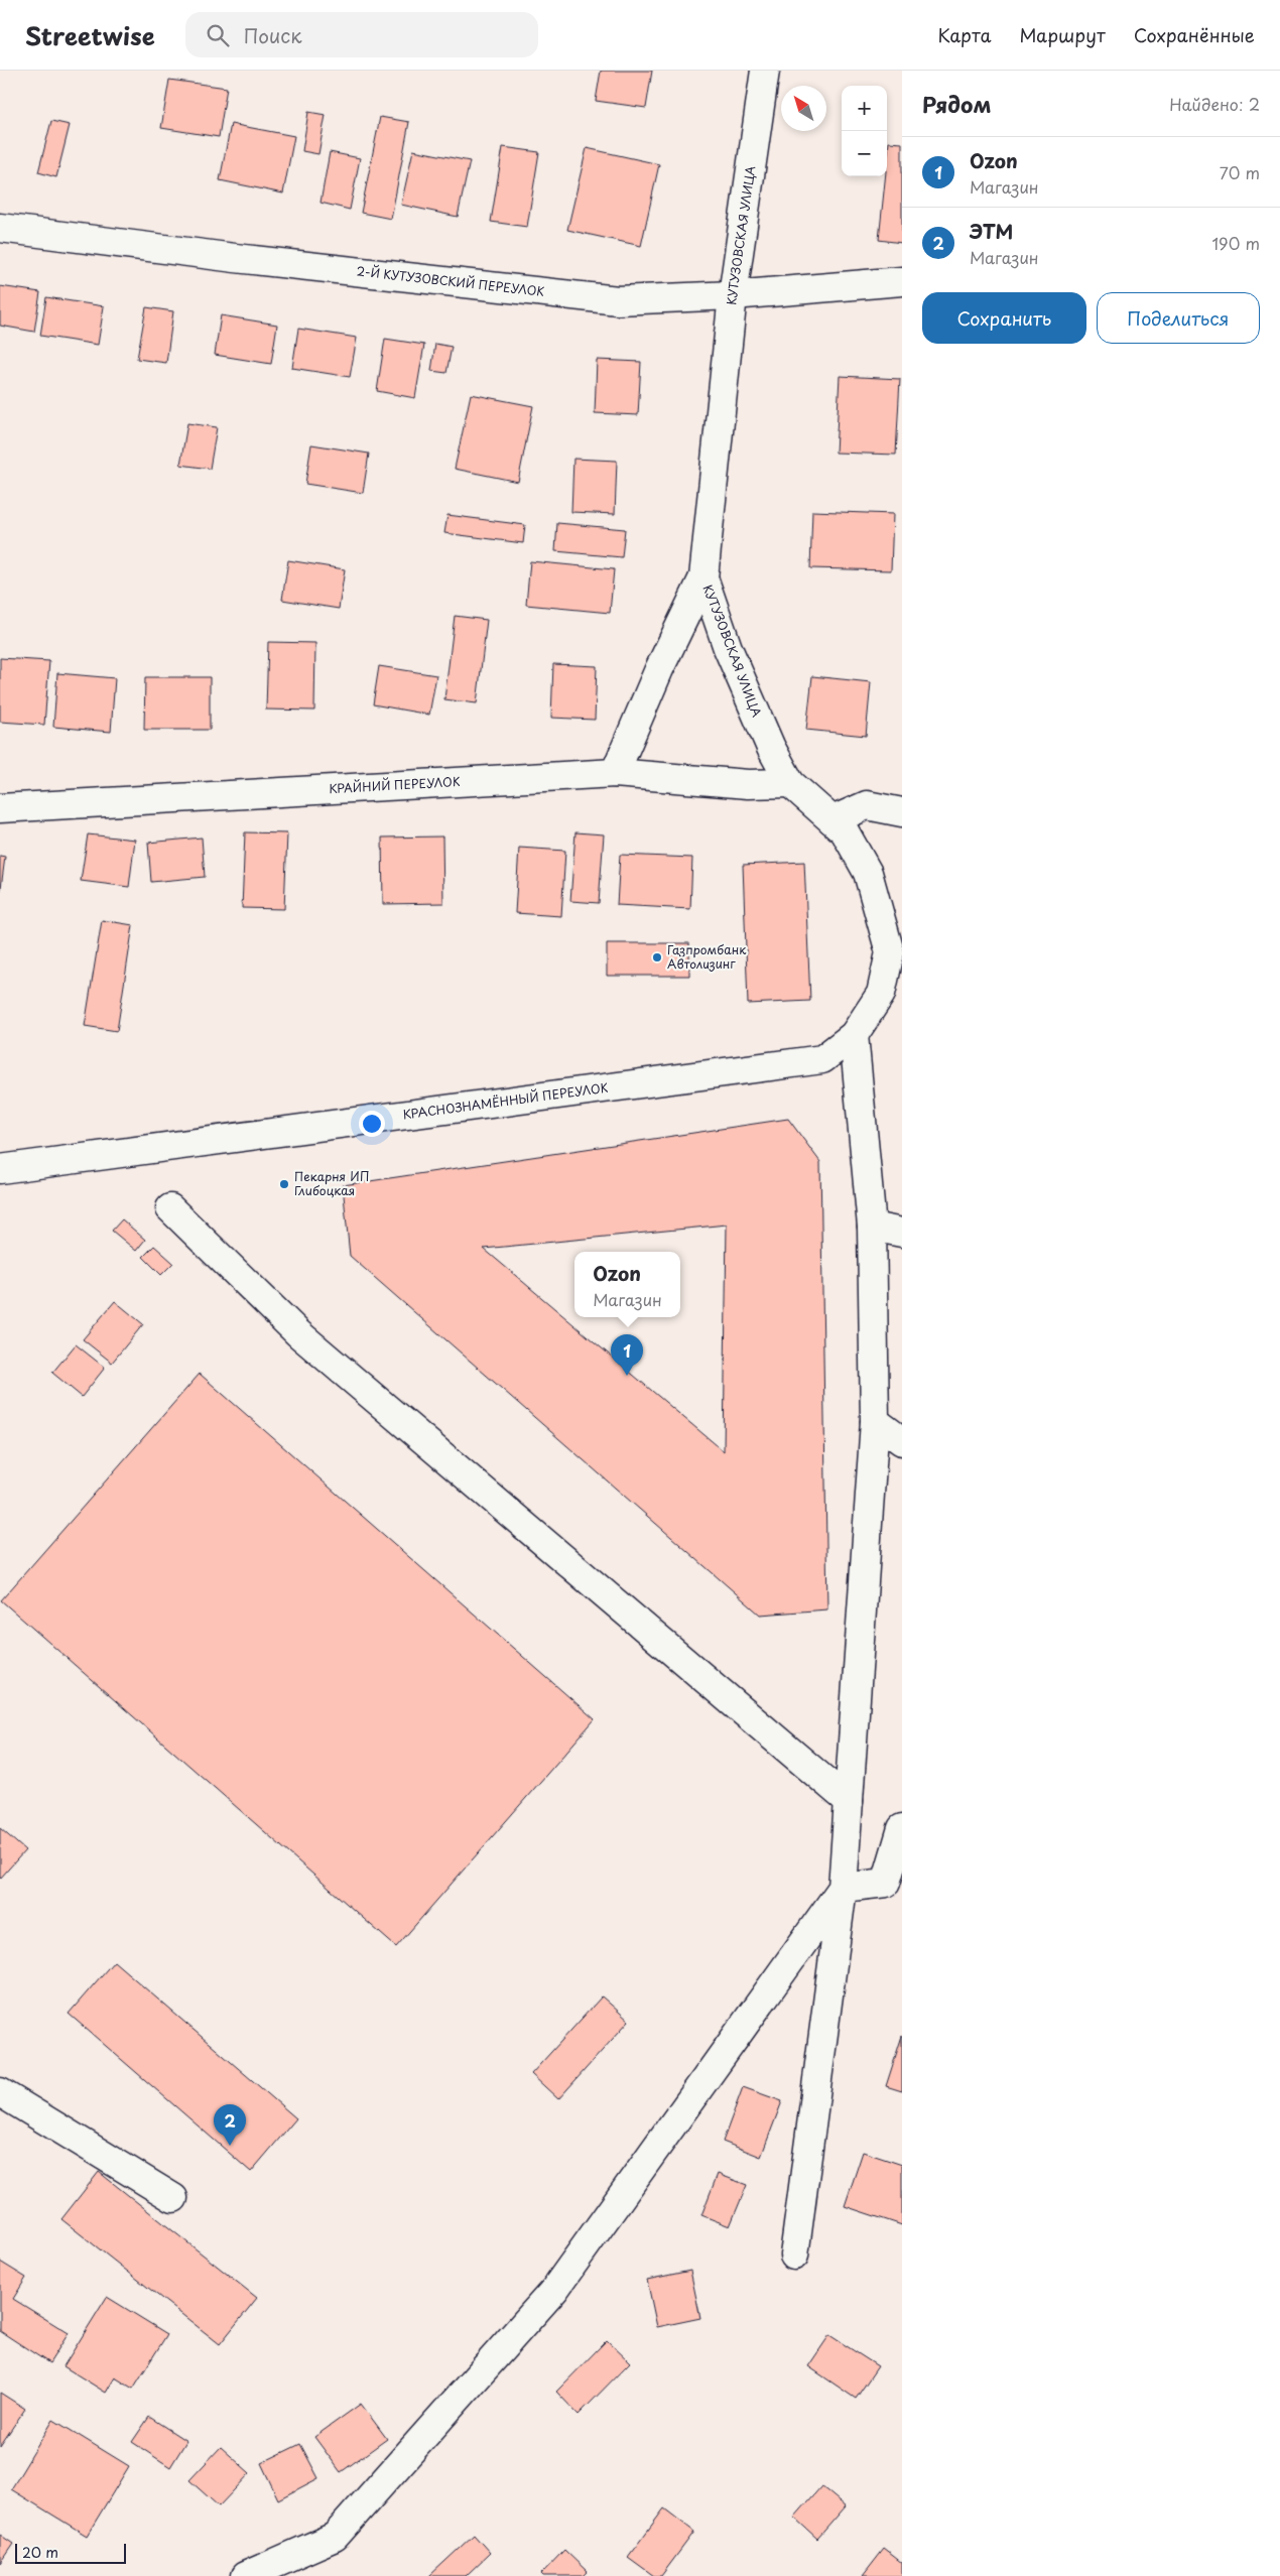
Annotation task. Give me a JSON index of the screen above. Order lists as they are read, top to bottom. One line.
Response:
{"streets":{"street":["КУТУЗОВСКАЯ УЛИЦА","2-Й КУТУЗОВСКИЙ ПЕРЕУЛОК","КРАЙНИЙ ПЕРЕУЛОК","КРАСНОЗНАМЁННЫЙ ПЕРЕУЛОК"]},"crossings":[["КУТУЗОВСКАЯ УЛИЦА","2-Й КУТУЗОВСКИЙ ПЕРЕУЛОК"],["КУТУЗОВСКАЯ УЛИЦА","КРАЙНИЙ ПЕРЕУЛОК"],["КУТУЗОВСКАЯ УЛИЦА","КРАСНОЗНАМЁННЫЙ ПЕРЕУЛОК"]],"places":["Газпромбанк Автолизинг","Пекарня ИП Глибоцкая"],"scale_bar":"20 m","north":"top left","page":{"header":"Streetwise","search":"Поиск","nav":["Карта","Маршрут","Сохранённые"],"heading":["Рядом","Найдено: 2"],"map_buttons":["+","−"],"list":[{"mark":"1","name":"Ozon","note":"Магазин","value":"70 m"},{"mark":"2","name":"ЭТМ","note":"Магазин","value":"190 m"}],"buttons":["Сохранить","Поделиться"],"popup":["Ozon","Магазин"],"pins":["1","2"],"scale":"20 m"}}
